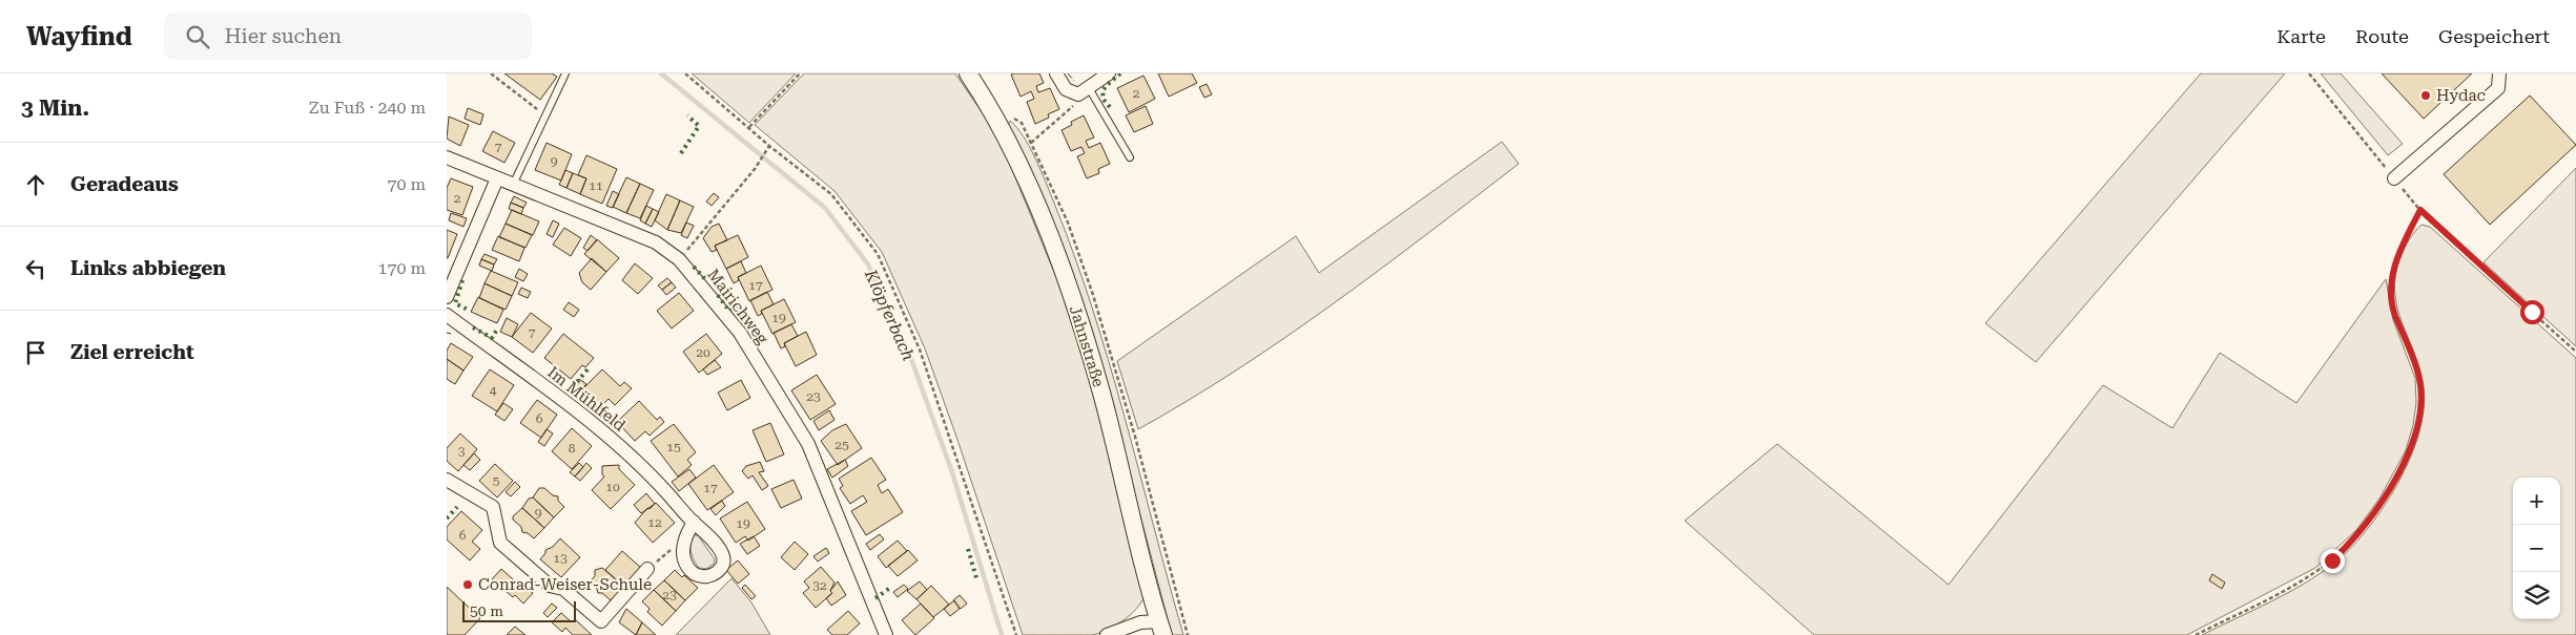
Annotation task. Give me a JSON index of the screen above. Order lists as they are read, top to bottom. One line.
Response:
{"streets":{"street":["Mairichweg","Jahnstraße","Im Mühlfeld"]},"water":["Klöpferbach"],"places":["Hydac","Conrad-Weiser-Schule"],"house_numbers":["2","7","9","11","2","17","19","7","20","4","23","6","25","15","8","3","5","10","17","9","12","19","6","13","32","23"],"scale_bar":"50 m","page":{"header":"Wayfind","search":"Hier suchen","nav":["Karte","Route","Gespeichert"],"heading":["3 Min.","Zu Fuß · 240 m"],"list":[["Geradeaus","70 m"],["Links abbiegen","170 m"],"Ziel erreicht"],"map_buttons":["+","−"],"scale":"50 m"}}
